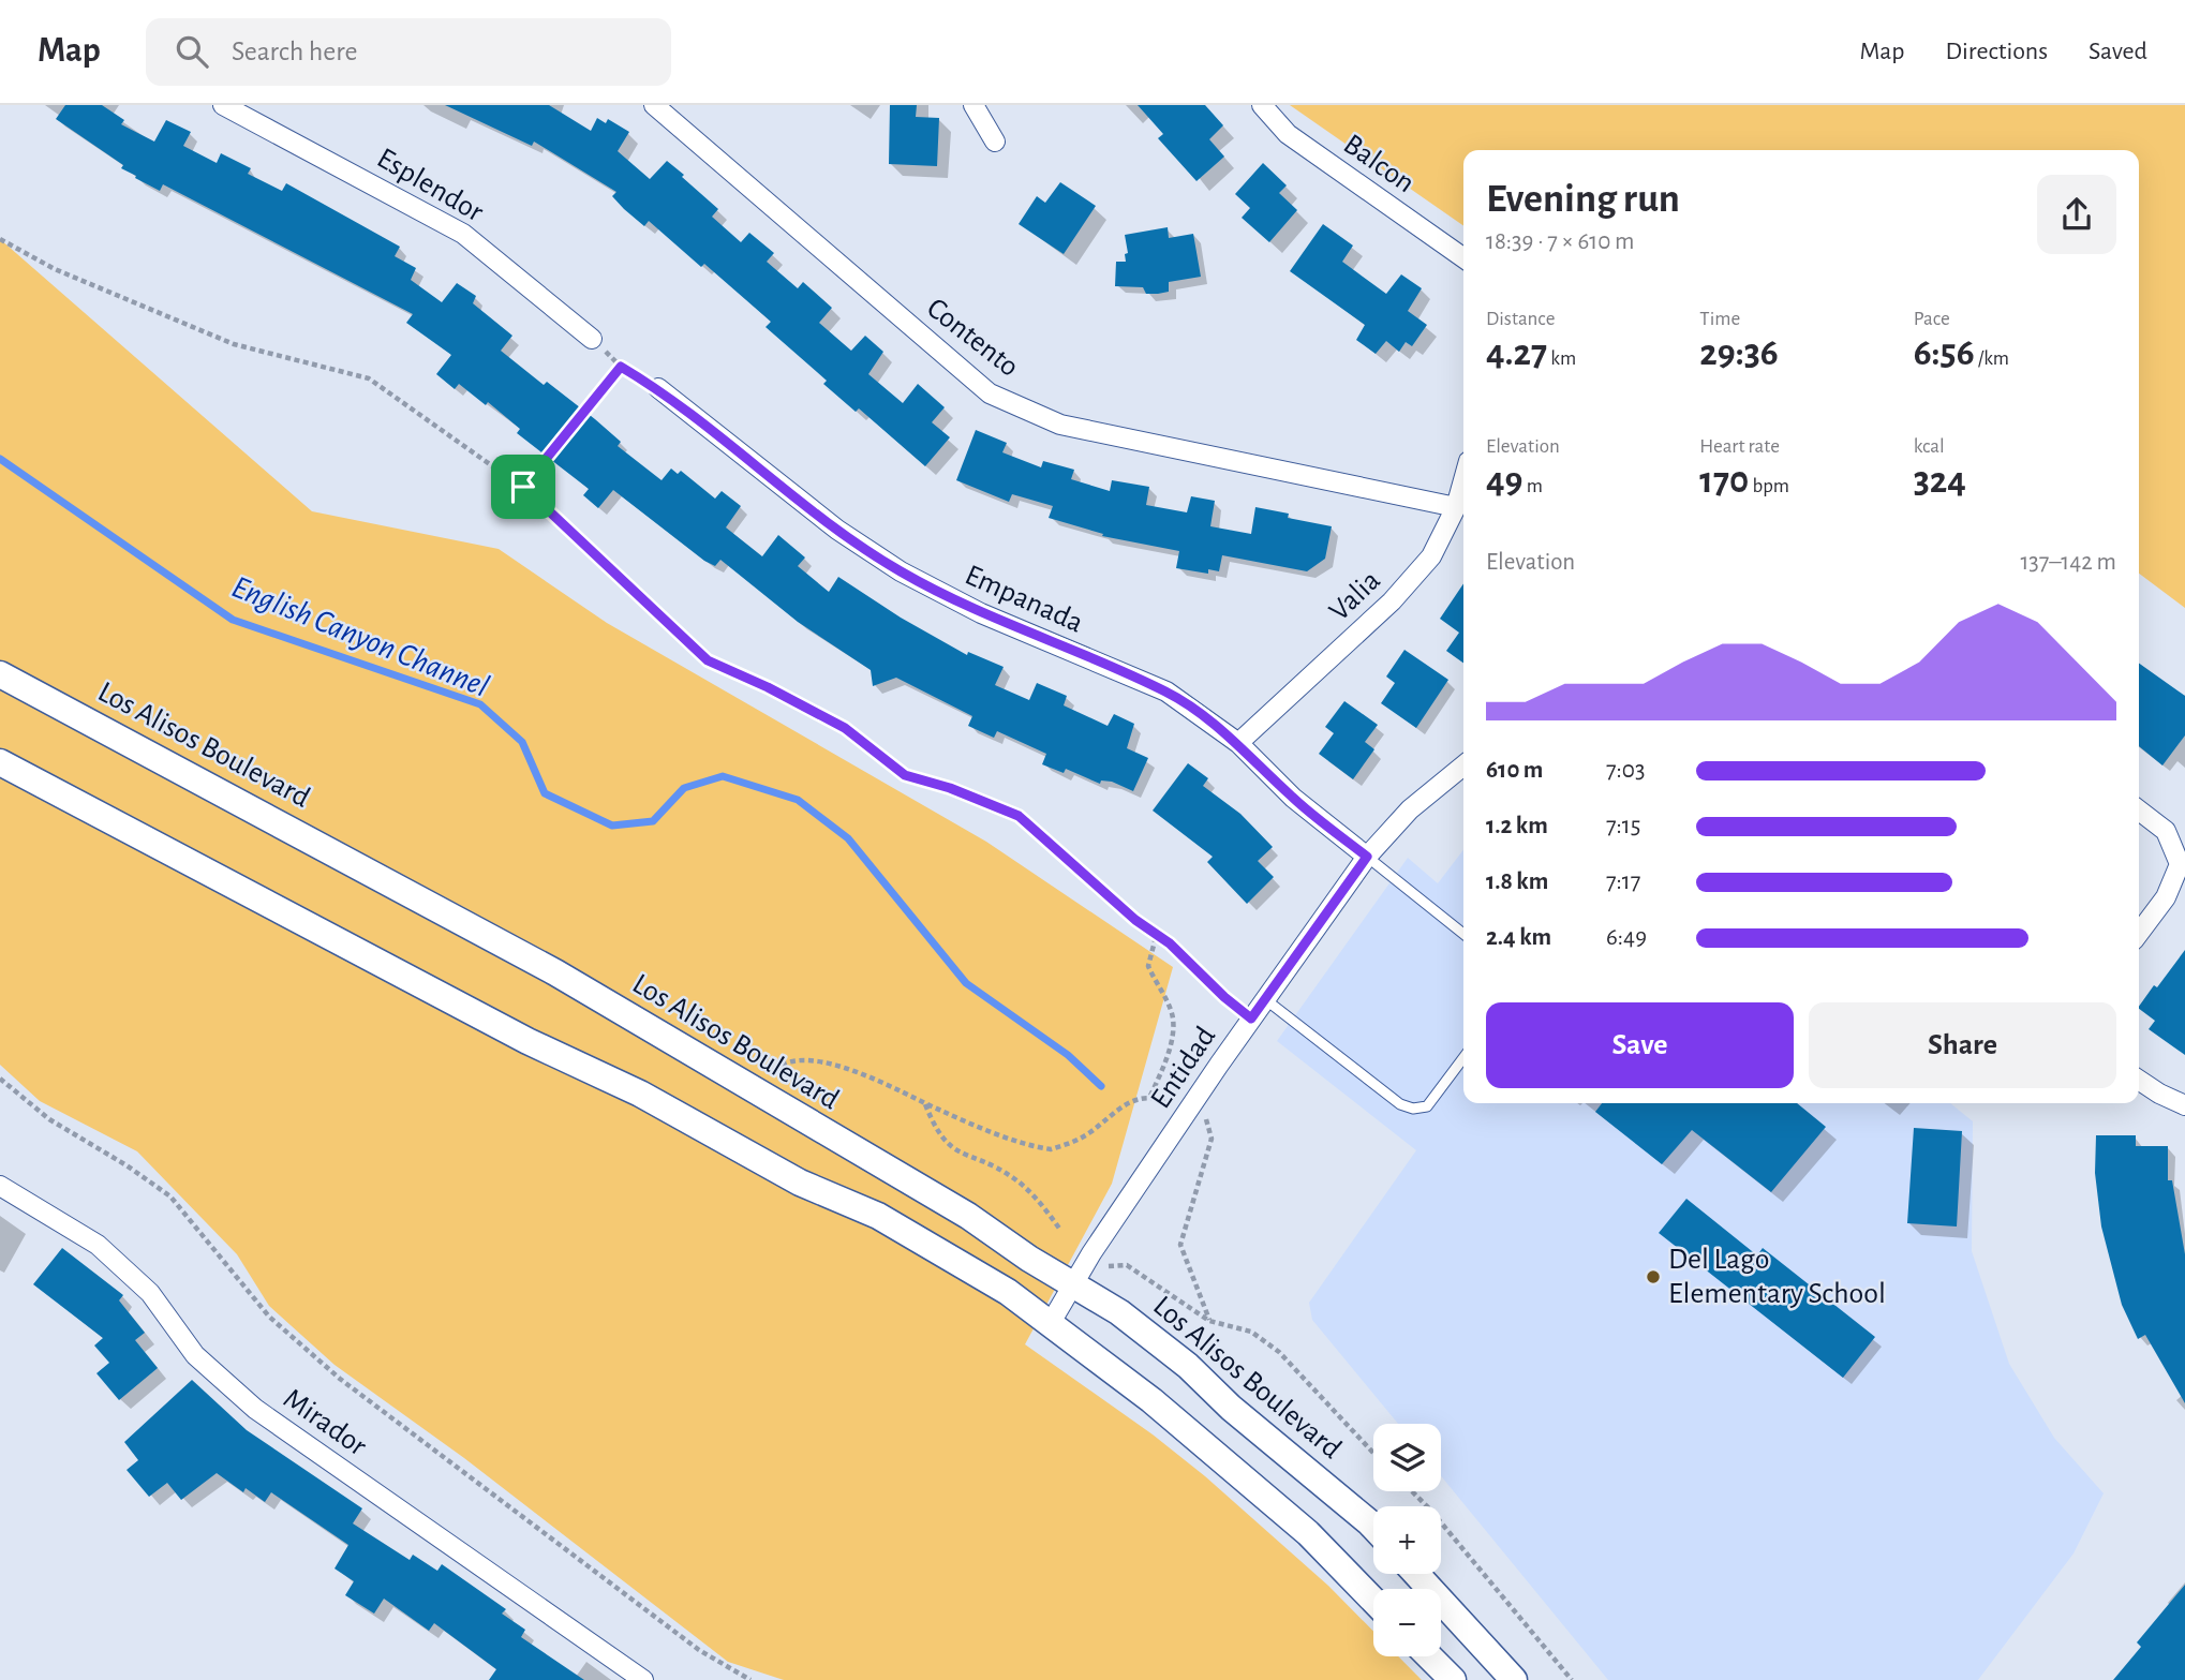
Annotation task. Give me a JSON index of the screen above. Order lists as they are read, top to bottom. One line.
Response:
{"streets":{"main road":["Los Alisos Boulevard"],"street":["Balcon","Esplendor","Contento","Valia","Empanada","Entidad","Mirador"]},"crossings":[["Contento","Valia"],["Valia","Empanada"],["Empanada","Entidad"],["Los Alisos Boulevard","Entidad"]],"water":["English Canyon Channel"],"places":["Del Lago Elementary School"],"page":{"header":"Map","search":"Search here","nav":["Map","Directions","Saved"],"heading":["Evening run","18:39 · 7 × 610 m"],"stats":[["Distance","4.27 km"],["Time","29:36"],["Pace","6:56 /km"],["Elevation","49 m"],["Heart rate","170 bpm"],["kcal","324"]],"chart":["Elevation","137–142 m"],"list":[{"name":"610 m","note":"7:03"},{"name":"1.2 km","note":"7:15"},{"name":"1.8 km","note":"7:17"},{"name":"2.4 km","note":"6:49"}],"buttons":["Save","Share"],"map_buttons":["+","−"]}}
